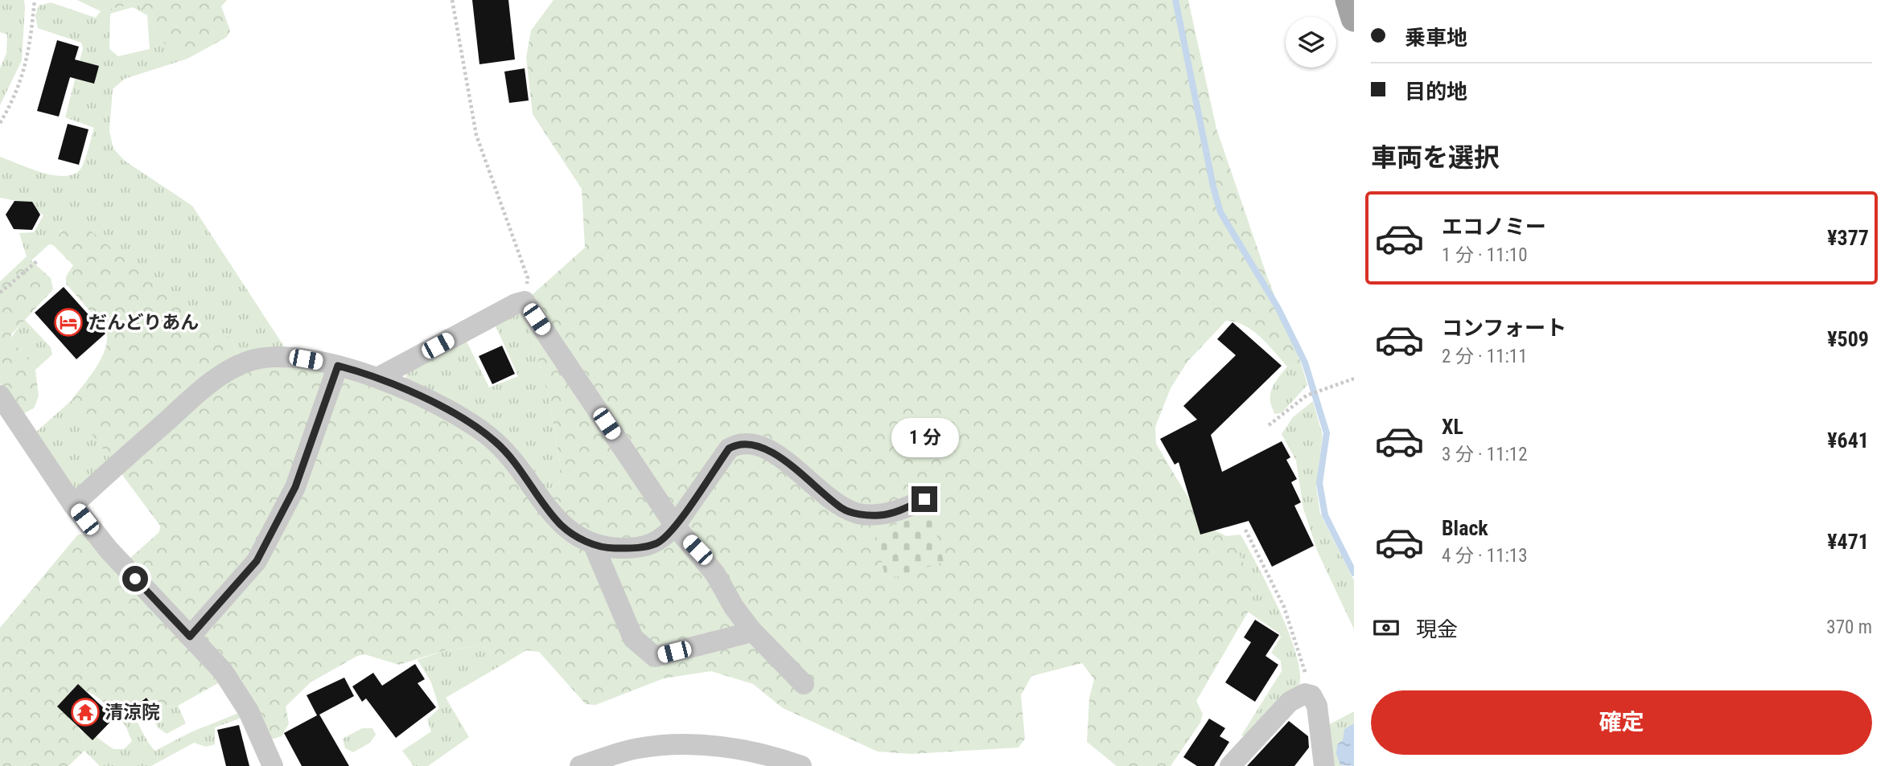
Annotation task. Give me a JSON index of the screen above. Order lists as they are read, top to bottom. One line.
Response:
{"places":{"hotel":["だんどりあん"],"temple":["清涼院"]},"page":{"banner":["乗車地","目的地"],"heading":"車両を選択","list":[{"name":"エコノミー","note":"1 分 · 11:10","value":"¥377"},{"name":"コンフォート","note":"2 分 · 11:11","value":"¥509"},{"name":"XL","note":"3 分 · 11:12","value":"¥641"},{"name":"Black","note":"4 分 · 11:13","value":"¥471"}],"bubble":"1 分","pay":["現金","370 m"],"buttons":"確定"}}
